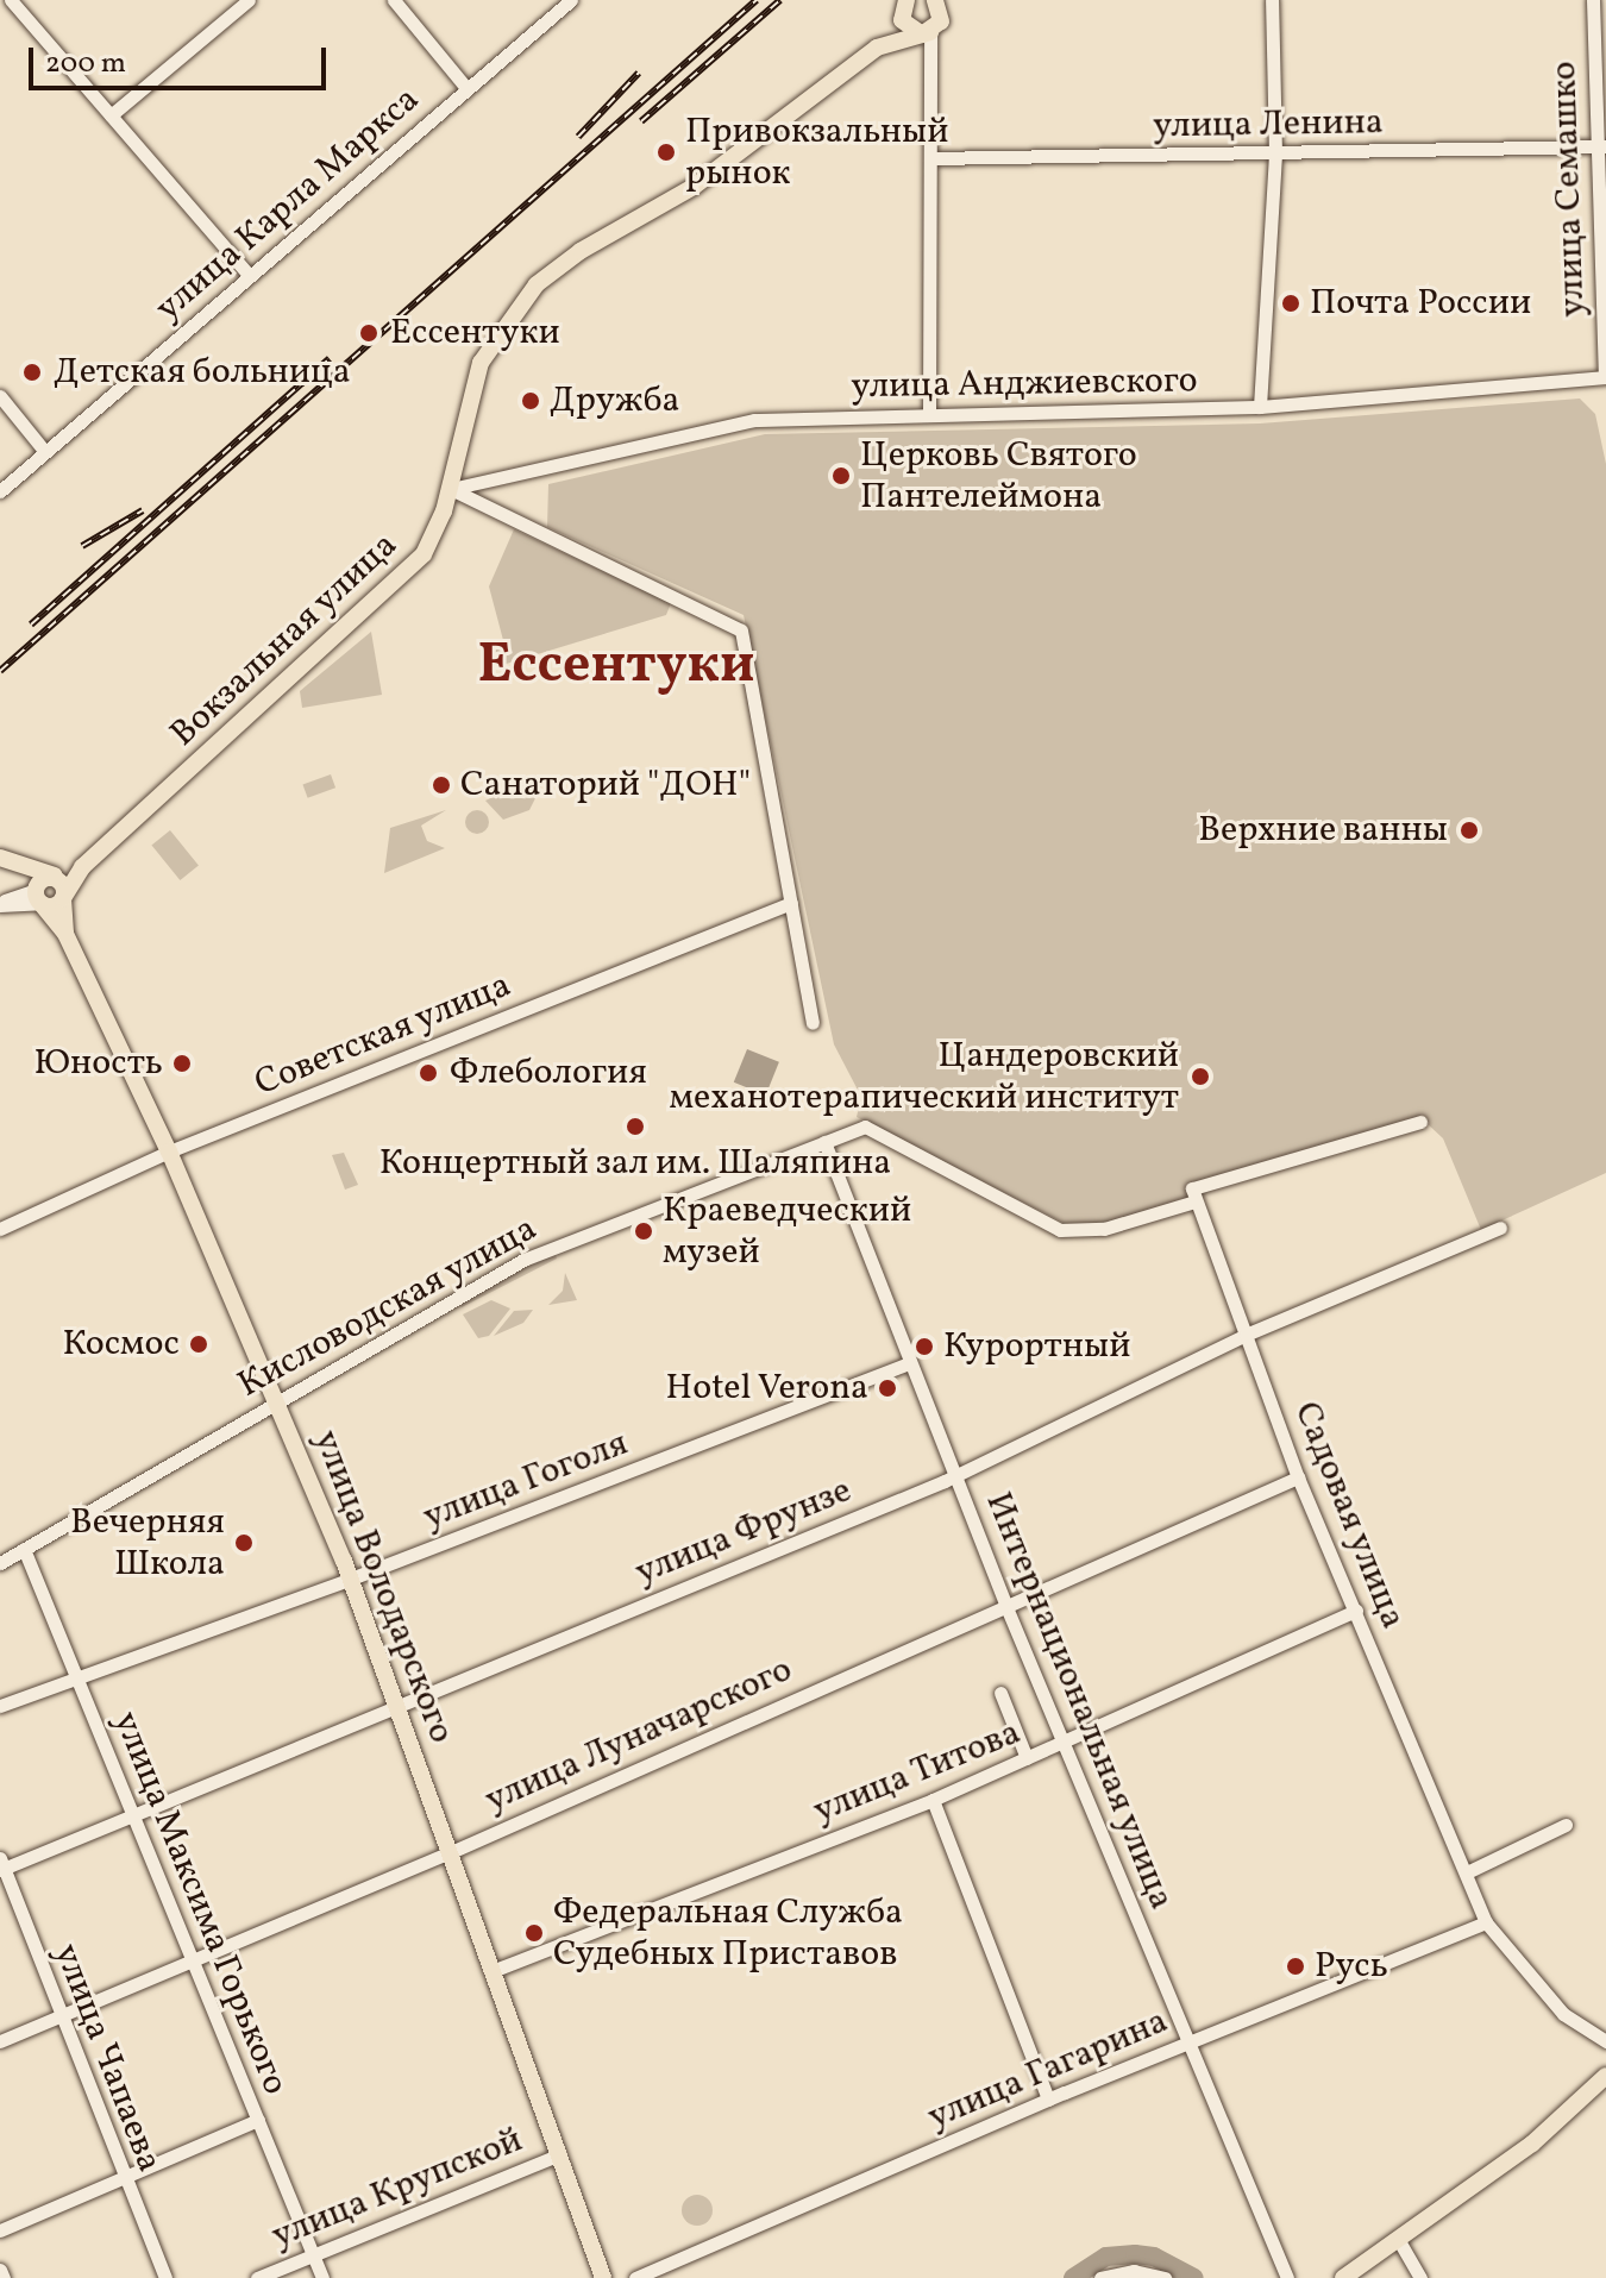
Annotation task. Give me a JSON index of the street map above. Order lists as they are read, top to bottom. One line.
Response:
{"streets":{"main road":["Вокзальная улица","улица Володарского"],"street":["улица Ленина","улица Семашко","улица Карла Маркса","улица Анджиевского","Советская улица","Кисловодская улица","улица Гоголя","Садовая улица","улица Фрунзе","Интернациональная улица","улица Луначарского","улица Титова","улица Максима Горького","улица Чапаева","улица Гагарина","улица Крупской"]},"crossings":[["улица Ленина","улица Семашко"],["улица Семашко","улица Анджиевского"],["улица Анджиевского","Вокзальная улица"],["Советская улица","улица Володарского"],["Кисловодская улица","Садовая улица"],["Кисловодская улица","улица Володарского"],["Кисловодская улица","Интернациональная улица"],["Кисловодская улица","улица Максима Горького"],["улица Гоголя","улица Володарского"],["улица Гоголя","Интернациональная улица"],["улица Гоголя","улица Максима Горького"],["Садовая улица","улица Фрунзе"],["Садовая улица","улица Луначарского"],["Садовая улица","улица Титова"],["Садовая улица","улица Гагарина"],["улица Фрунзе","улица Володарского"],["улица Фрунзе","Интернациональная улица"],["улица Фрунзе","улица Максима Горького"],["улица Фрунзе","улица Чапаева"],["улица Володарского","улица Луначарского"],["улица Володарского","улица Титова"],["улица Володарского","улица Крупской"],["Интернациональная улица","улица Луначарского"],["Интернациональная улица","улица Титова"],["Интернациональная улица","улица Гагарина"],["улица Луначарского","улица Максима Горького"],["улица Луначарского","улица Чапаева"],["улица Максима Горького","улица Крупской"]],"districts":["Ессентуки"],"places":["Привокзальный рынок","Почта России","Ессентуки","Детская больница","Дружба","Церковь Святого Пантелеймона","Санаторий \"ДОН\"","Верхние ванны","Юность","Флебология","Цандеровский механотерапический институт","Концертный зал им. Шаляпина","Краеведческий музей","Космос","Курортный","Hotel Verona","Вечерняя Школа","Федеральная Служба Судебных Приставов","Русь"],"scale_bar":"200 m"}
